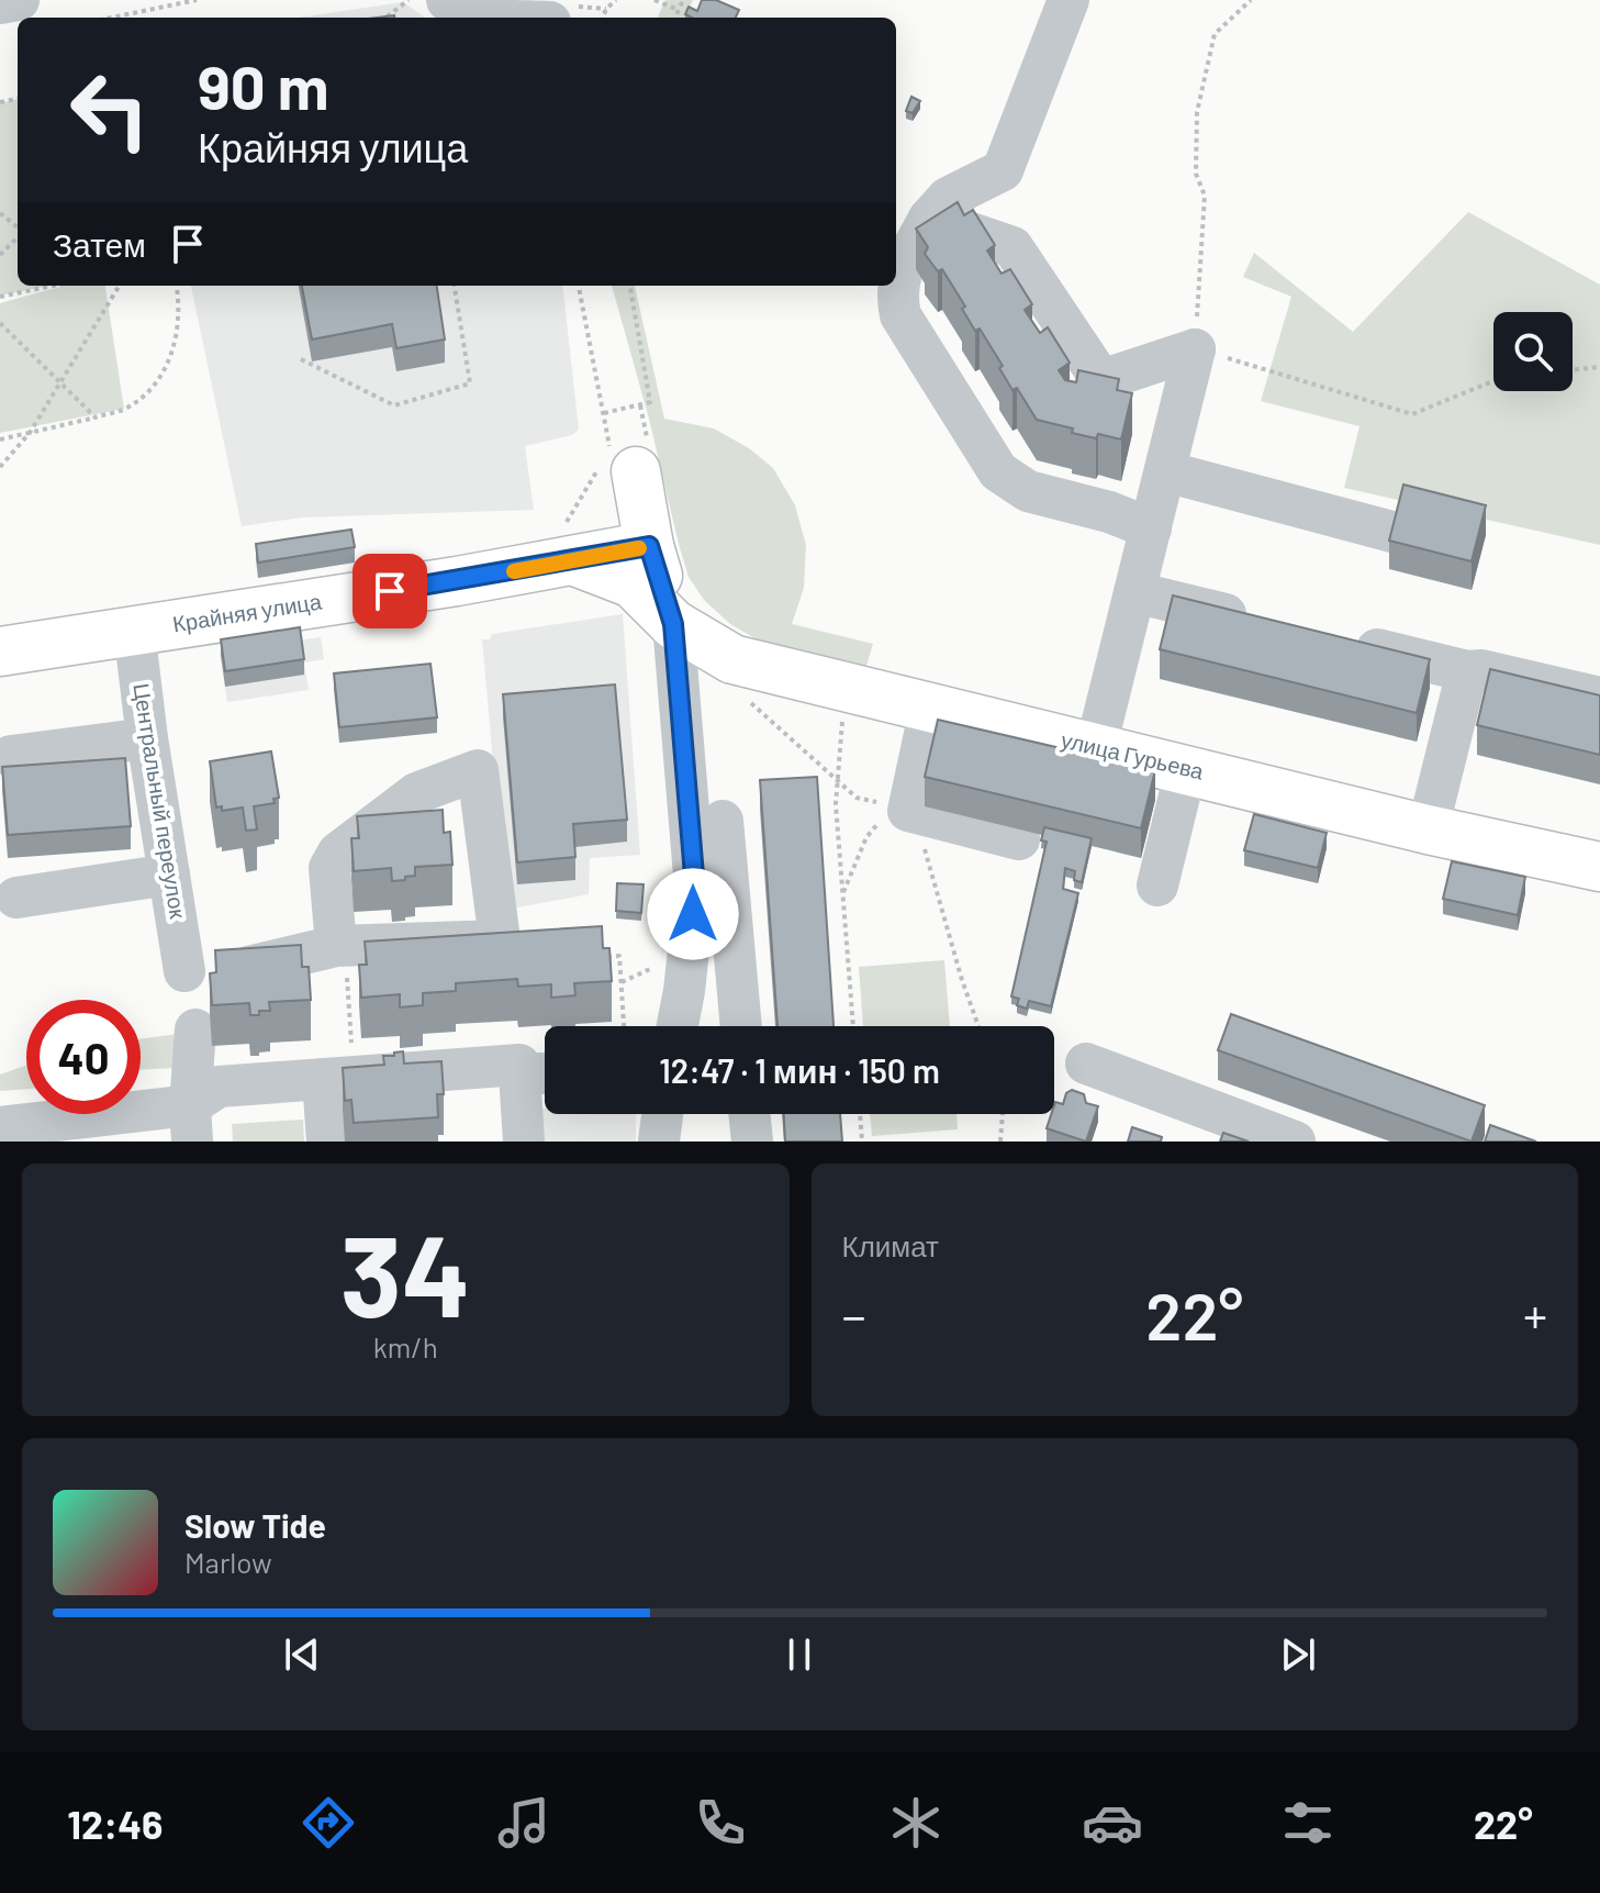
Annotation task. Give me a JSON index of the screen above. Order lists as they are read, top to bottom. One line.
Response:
{"streets":{"main road":["Крайняя улица","улица Гурьева"],"street":["Центральный переулок"]},"crossings":[["Крайняя улица","улица Гурьева"],["Крайняя улица","Центральный переулок"]],"page":{"turn":["90 m","Крайняя улица"],"then":"Затем","limit":"40","trip":"12:47 · 1 мин · 150 m","tile":[["34","km/h"],"Климат"],"heat":["−","22°","+"],"song":["Slow Tide","Marlow"],"tabs":["12:46","22°"]}}
